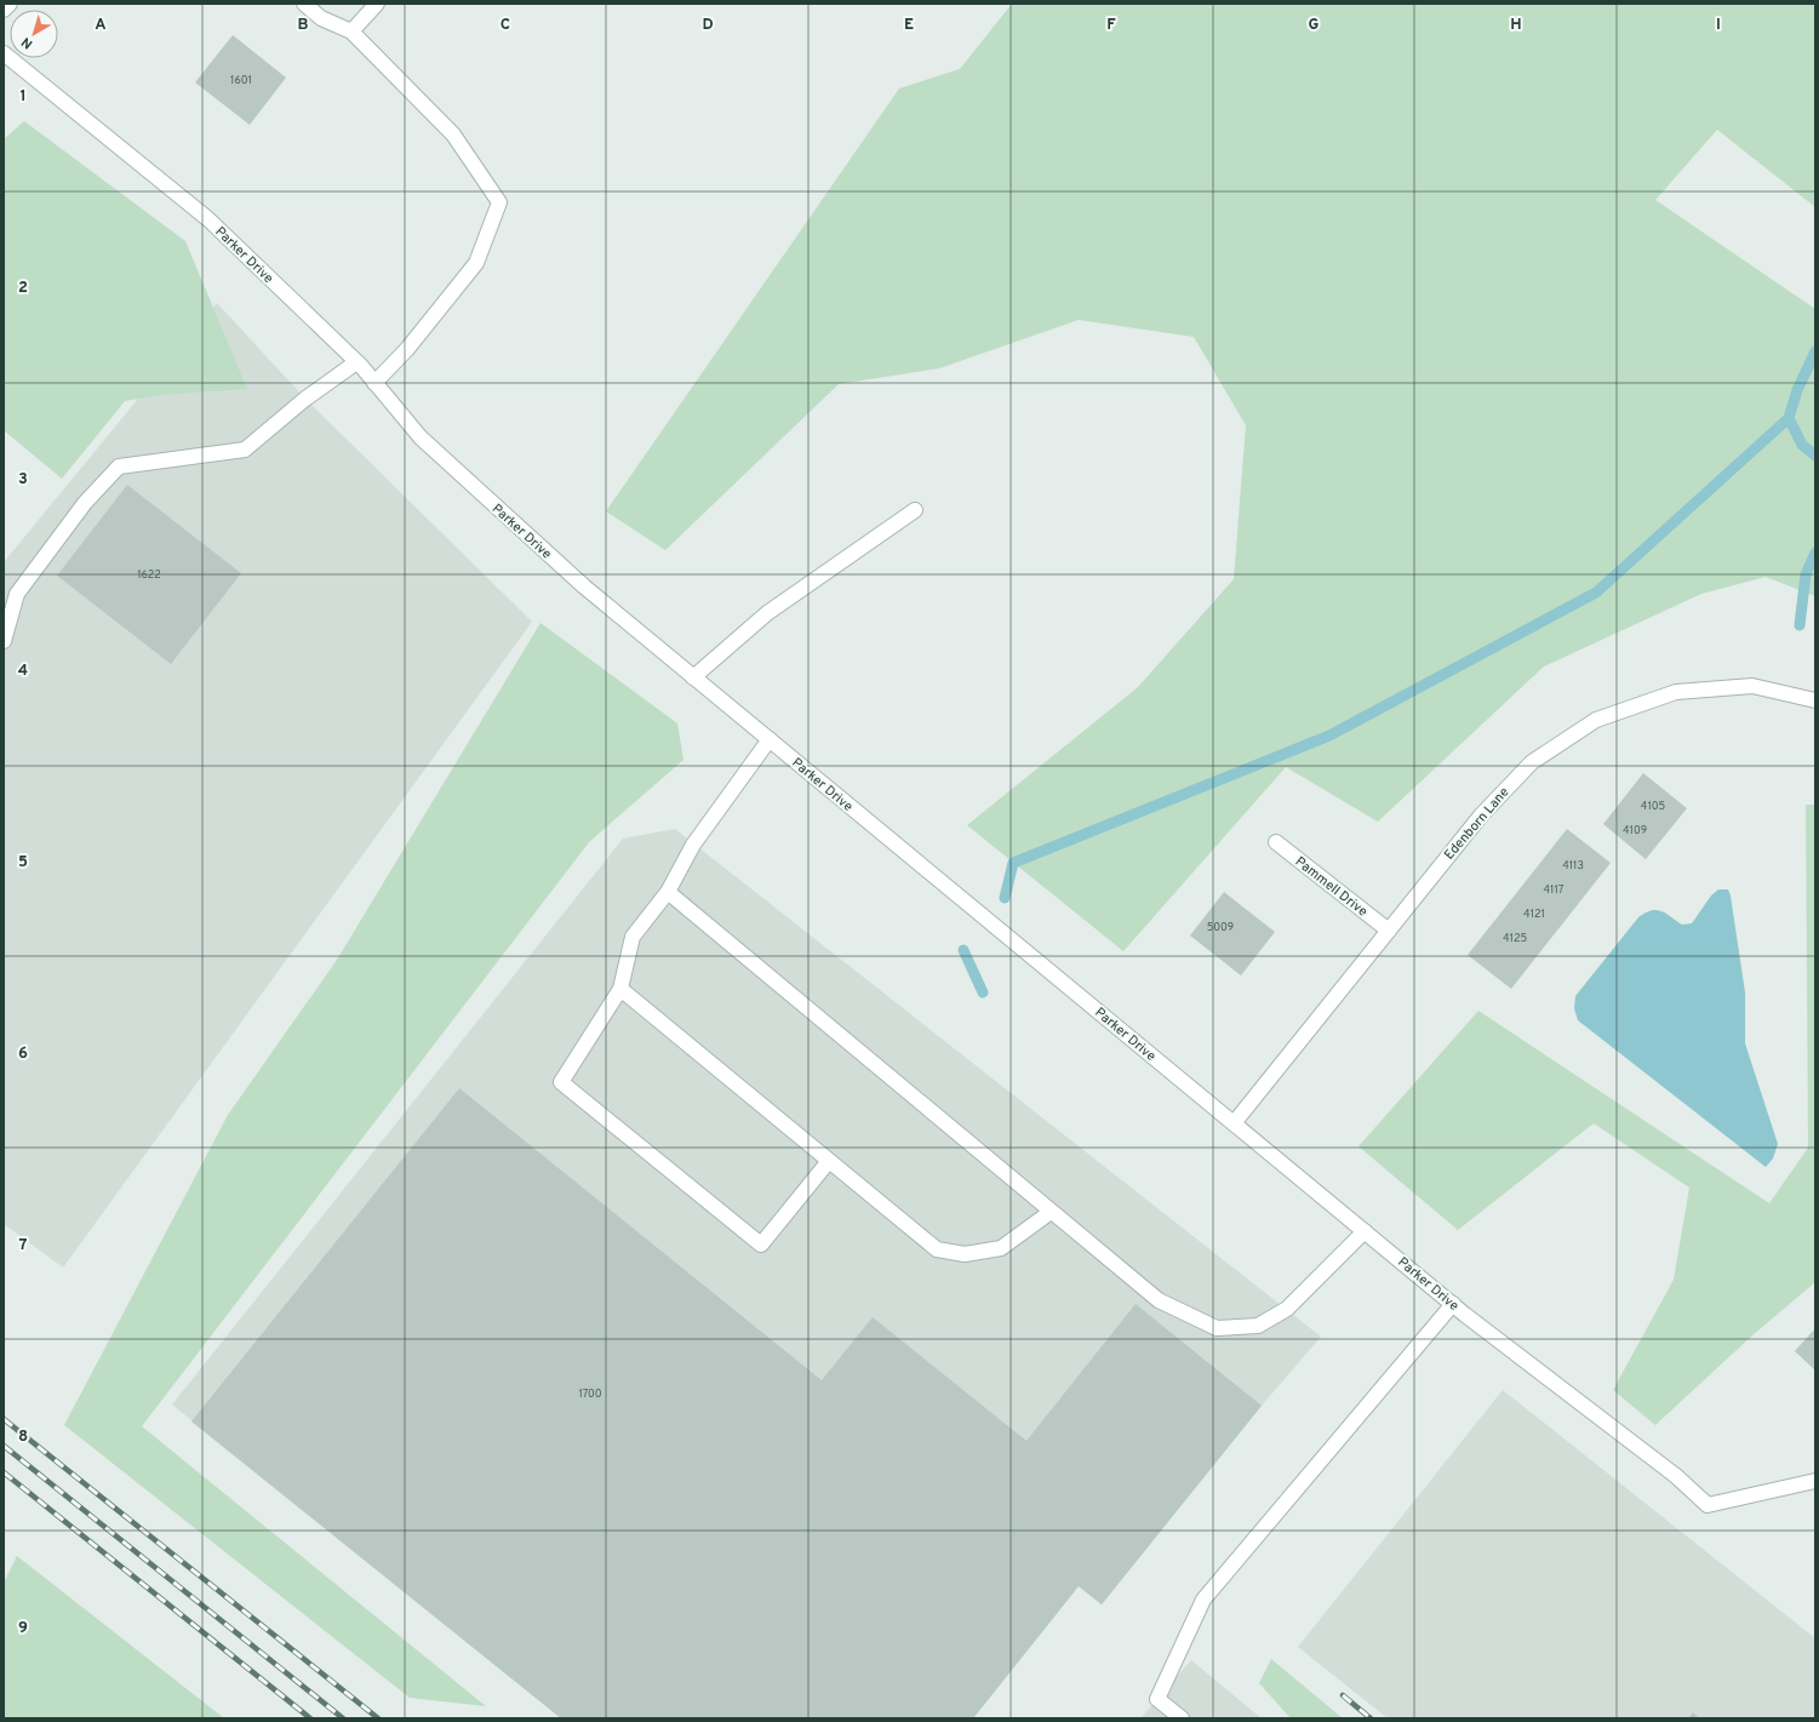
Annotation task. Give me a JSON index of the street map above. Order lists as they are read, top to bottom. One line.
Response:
{"streets":{"street":["Parker Drive","Edenborn Lane","Pammell Drive"]},"crossings":[["Parker Drive","Edenborn Lane"],["Edenborn Lane","Pammell Drive"]],"house_numbers":["1601","1622","4105","4109","4113","4117","4121","5009","4125","1700"],"north":"bottom left","grid":{"columns":["A","B","C","D","E","F","G","H","I"],"rows":["1","2","3","4","5","6","7","8","9"]}}
